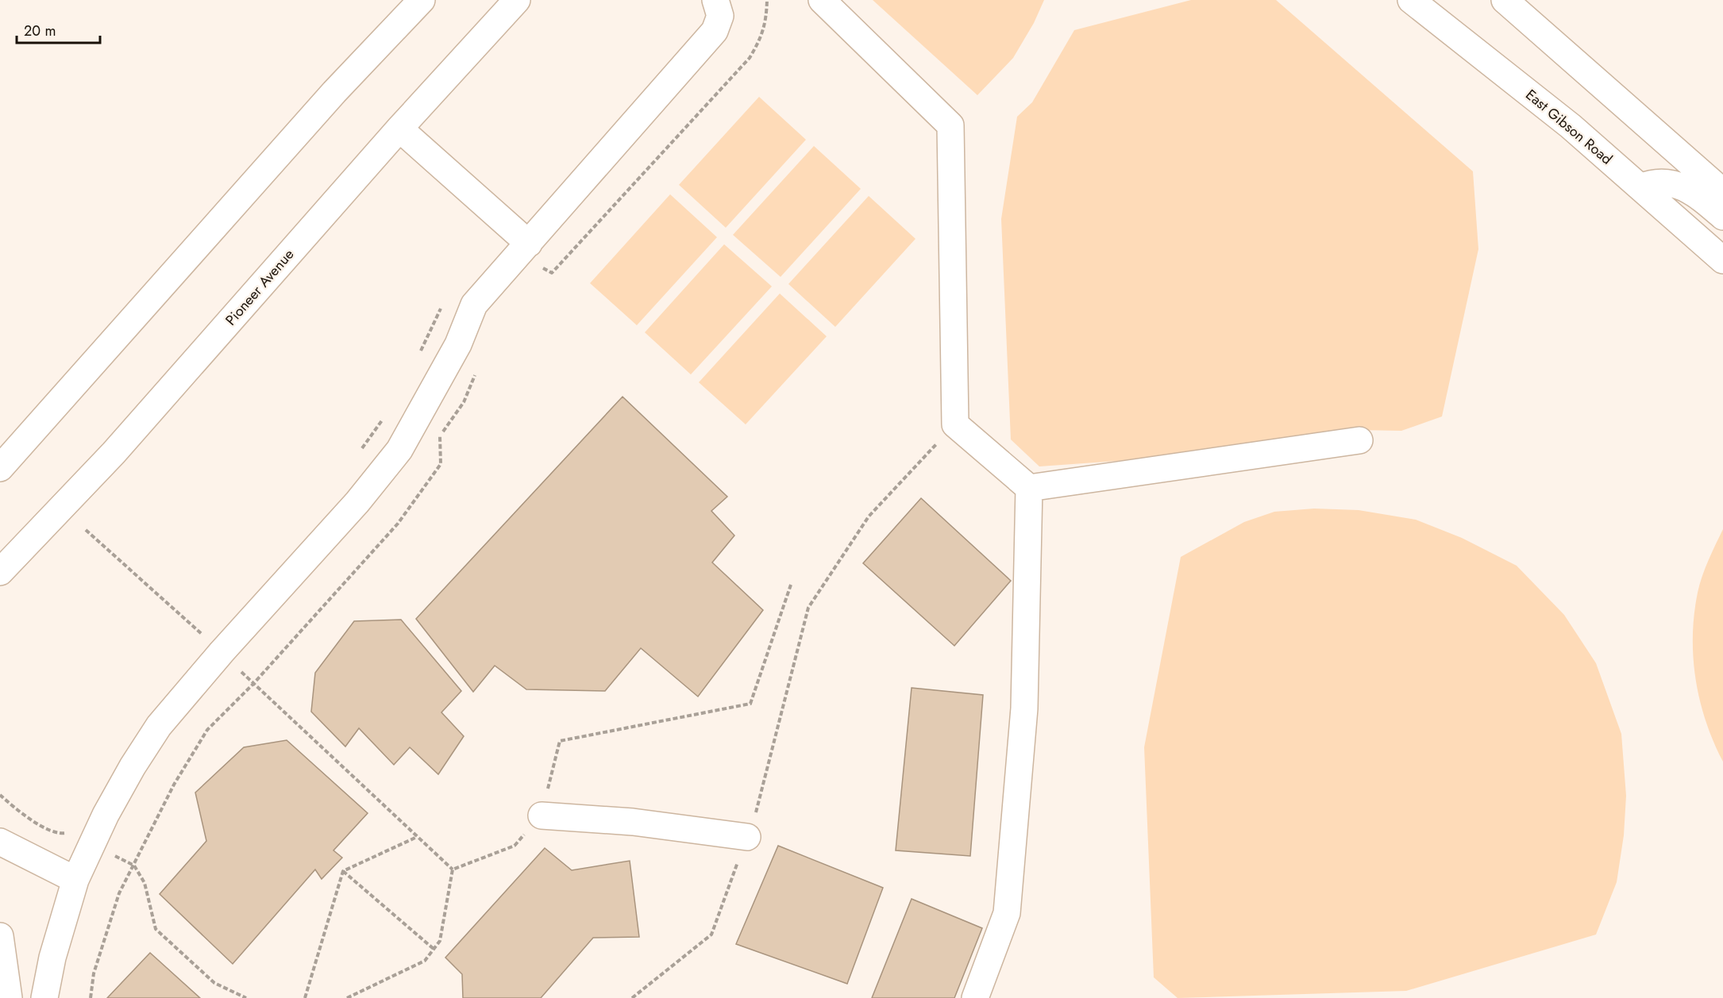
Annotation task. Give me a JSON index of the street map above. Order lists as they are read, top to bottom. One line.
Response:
{"streets":{"street":["East Gibson Road","Pioneer Avenue"]},"scale_bar":"20 m"}
